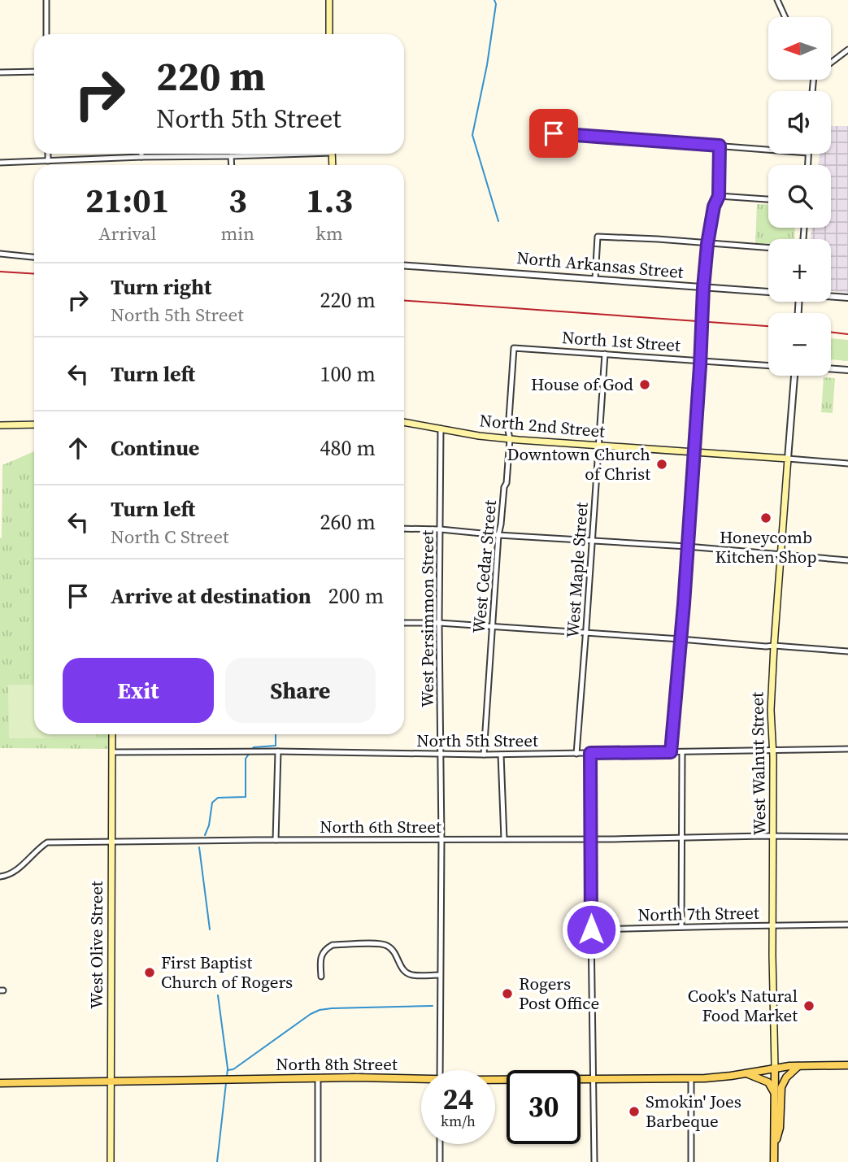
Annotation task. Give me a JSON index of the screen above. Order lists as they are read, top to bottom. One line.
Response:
{"streets":{"main road":["North 2nd Street","West Walnut Street","West Olive Street","North 8th Street"],"street":["North Arkansas Street","North 1st Street","West Cedar Street","West Maple Street","West Persimmon Street","North 5th Street","North 6th Street","North 7th Street"]},"crossings":[["North 1st Street","West Cedar Street"],["North 1st Street","West Maple Street"],["North 2nd Street","West Cedar Street"],["North 2nd Street","West Maple Street"],["North 2nd Street","West Persimmon Street"],["North 2nd Street","West Walnut Street"],["West Cedar Street","North 5th Street"],["West Maple Street","North 5th Street"],["West Persimmon Street","North 5th Street"],["West Persimmon Street","North 6th Street"],["North 5th Street","West Walnut Street"],["North 5th Street","West Olive Street"],["West Walnut Street","North 6th Street"],["West Walnut Street","North 7th Street"],["West Walnut Street","North 8th Street"],["North 6th Street","West Olive Street"],["West Olive Street","North 8th Street"]],"places":["House of God","Downtown Church of Christ","Honeycomb Kitchen Shop","First Baptist Church of Rogers","Rogers Post Office","Cook's Natural Food Market","Smokin' Joes Barbeque"],"north":"left","page":{"map_buttons":["+","−"],"turn":["220 m","North 5th Street"],"eta":["21:01","Arrival","3","min","1.3","km"],"list":[{"name":"Turn right","note":"North 5th Street","value":"220 m"},{"name":"Turn left","value":"100 m"},{"name":"Continue","value":"480 m"},{"name":"Turn left","note":"North C Street","value":"260 m"},{"name":"Arrive at destination","value":"200 m"}],"buttons":["Exit","Share"],"speed":"24 km/h","limit":"30"}}
